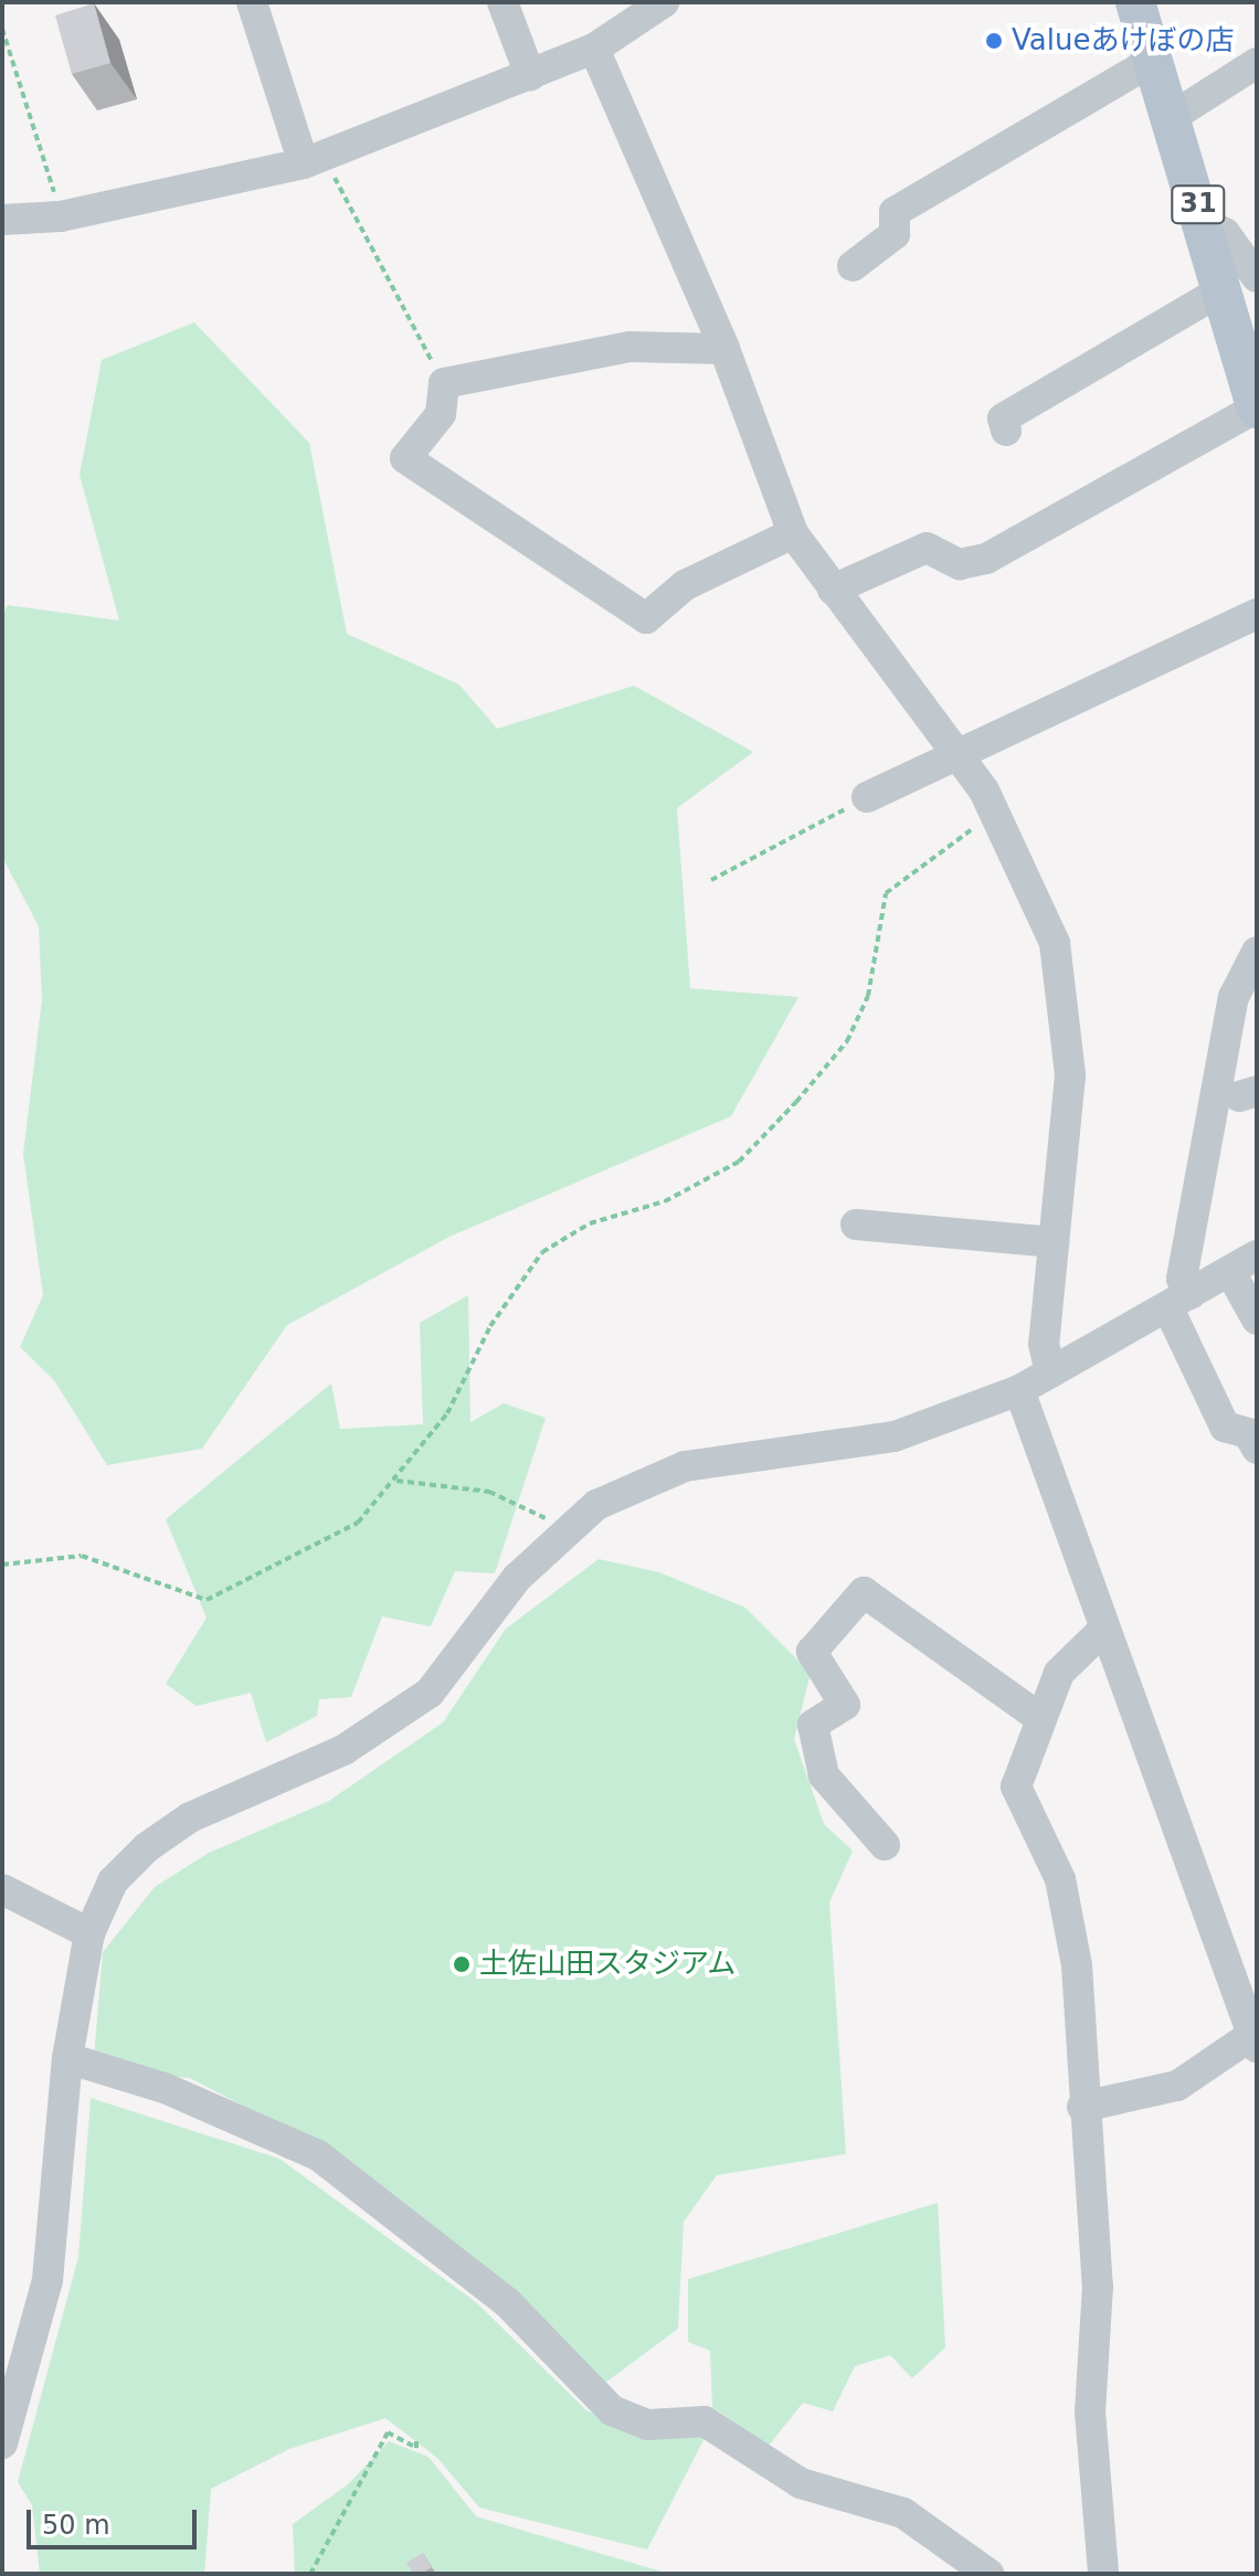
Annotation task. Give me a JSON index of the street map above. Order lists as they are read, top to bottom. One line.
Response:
{"streets":{"main road":["31"]},"places":["Valueあけぼの店","土佐山田スタジアム"],"scale_bar":"50 m"}
